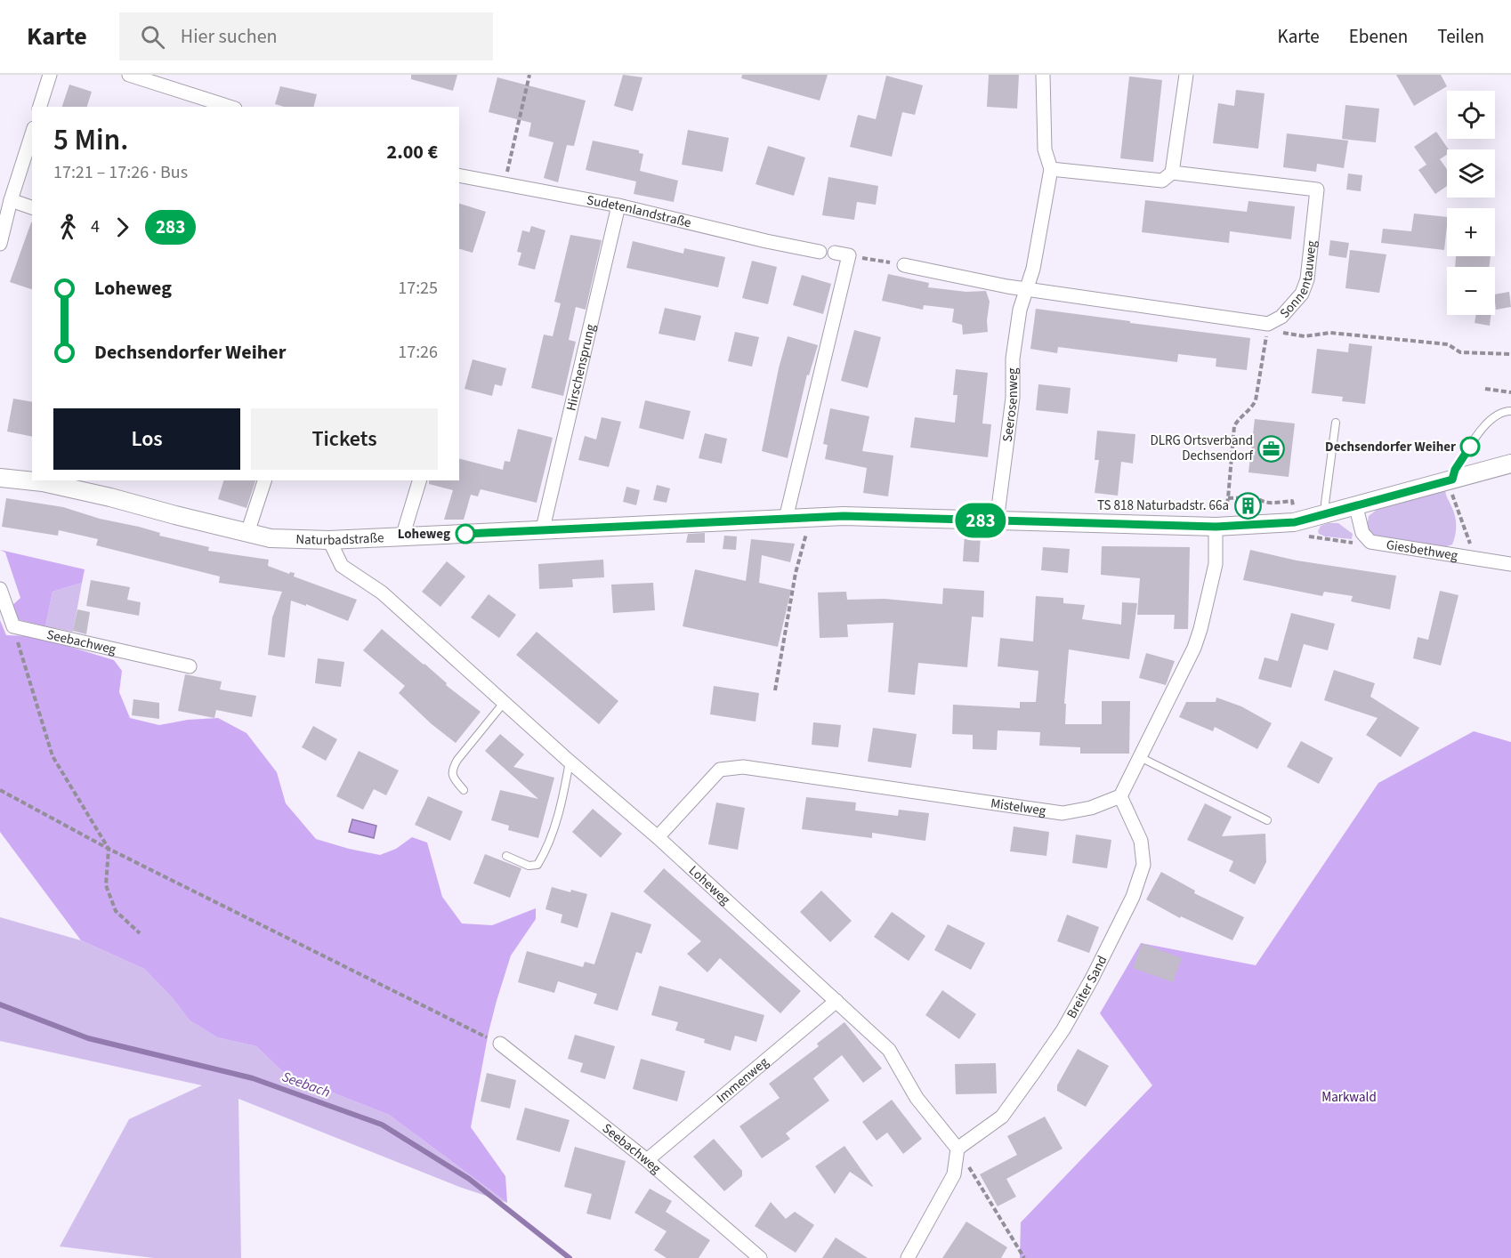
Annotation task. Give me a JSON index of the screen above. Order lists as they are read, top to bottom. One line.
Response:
{"streets":{"street":["Sudetenlandstraße","Sonnentauweg","Hirschensprung","Seerosenweg","Naturbadstraße","Giesbethweg","Seebachweg","Mistelweg","Loheweg","Breiter Sand","Immenweg"]},"crossings":[["Sudetenlandstraße","Hirschensprung"],["Sonnentauweg","Seerosenweg"],["Hirschensprung","Naturbadstraße"],["Seerosenweg","Naturbadstraße"],["Naturbadstraße","Loheweg"],["Seebachweg","Immenweg"],["Mistelweg","Loheweg"],["Mistelweg","Breiter Sand"],["Loheweg","Breiter Sand"],["Loheweg","Immenweg"]],"water":["Seebach"],"parks":["Markwald"],"places":{"other":["Dechsendorfer Weiher","Loheweg"],"office":["DLRG Ortsverband Dechsendorf"],"building":["TS 818 Naturbadstr. 66a"]},"lines":["bus line 283"],"page":{"header":"Karte","search":"Hier suchen","nav":["Karte","Ebenen","Teilen"],"on_map":"283","map_buttons":["+","−"],"heading":["5 Min.","17:21 – 17:26 · Bus","2.00 €"],"legs":["4","283"],"list":[{"name":"Loheweg","value":"17:25"},{"name":"Dechsendorfer Weiher","value":"17:26"}],"buttons":["Los","Tickets"]}}
